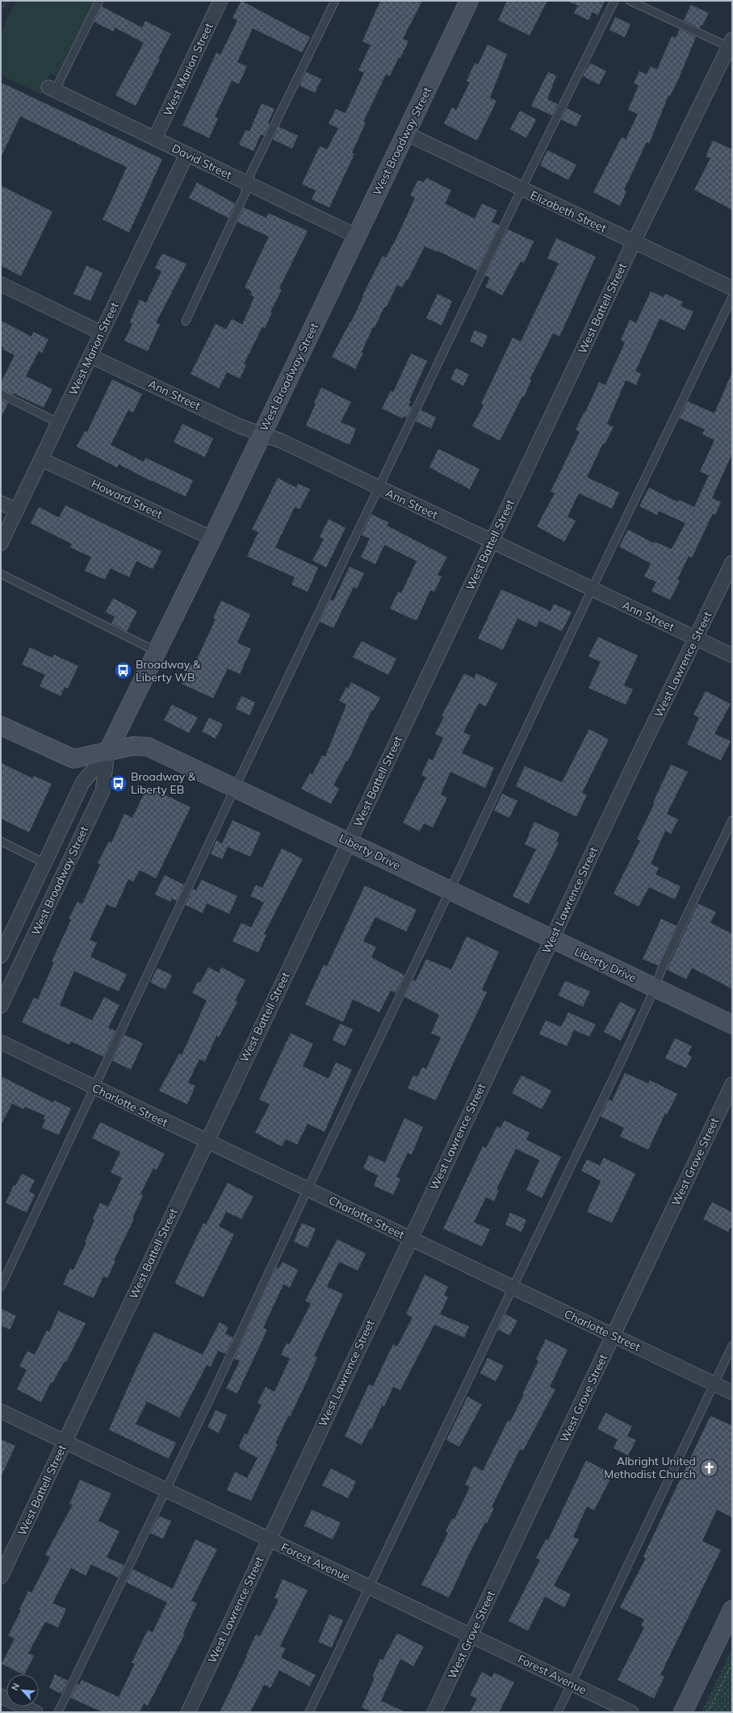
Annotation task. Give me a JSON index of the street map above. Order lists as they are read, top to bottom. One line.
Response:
{"streets":{"street":["West Marion Street","West Broadway Street","David Street","Elizabeth Street","West Battell Street","Ann Street","Howard Street","West Lawrence Street","Liberty Drive","Charlotte Street","West Grove Street","Forest Avenue"]},"crossings":[["West Marion Street","David Street"],["West Marion Street","Ann Street"],["West Marion Street","Howard Street"],["West Broadway Street","David Street"],["West Broadway Street","Elizabeth Street"],["West Broadway Street","Ann Street"],["West Broadway Street","Howard Street"],["West Broadway Street","Liberty Drive"],["Elizabeth Street","West Battell Street"],["West Battell Street","Ann Street"],["West Battell Street","Liberty Drive"],["West Battell Street","Charlotte Street"],["West Battell Street","Forest Avenue"],["Ann Street","West Lawrence Street"],["West Lawrence Street","Liberty Drive"],["West Lawrence Street","Charlotte Street"],["West Lawrence Street","Forest Avenue"],["Charlotte Street","West Grove Street"],["West Grove Street","Forest Avenue"]],"places":{"bus stop":["Broadway & Liberty WB","Broadway & Liberty EB"],"church":["Albright United Methodist Church"]},"north":"top left"}
